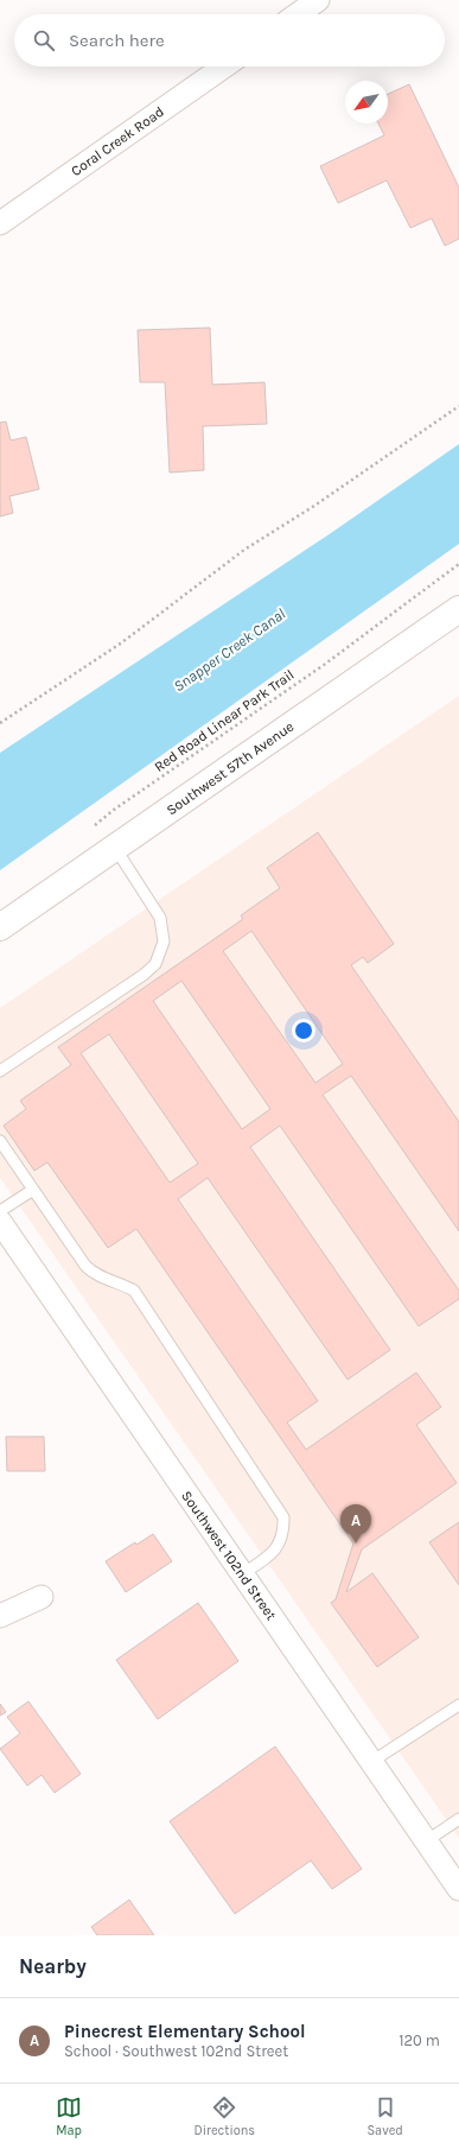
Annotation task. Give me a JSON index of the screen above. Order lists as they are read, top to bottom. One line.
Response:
{"streets":{"main road":["Southwest 57th Avenue"],"street":["Coral Creek Road","Southwest 102nd Street"],"path":["Red Road Linear Park Trail"]},"water":["Snapper Creek Canal"],"north":"bottom left","page":{"search":"Search here","pins":"A","heading":"Nearby","list":[{"mark":"A","name":"Pinecrest Elementary School","note":"School · Southwest 102nd Street","value":"120 m"}],"nav":["Map","Directions","Saved"]}}
